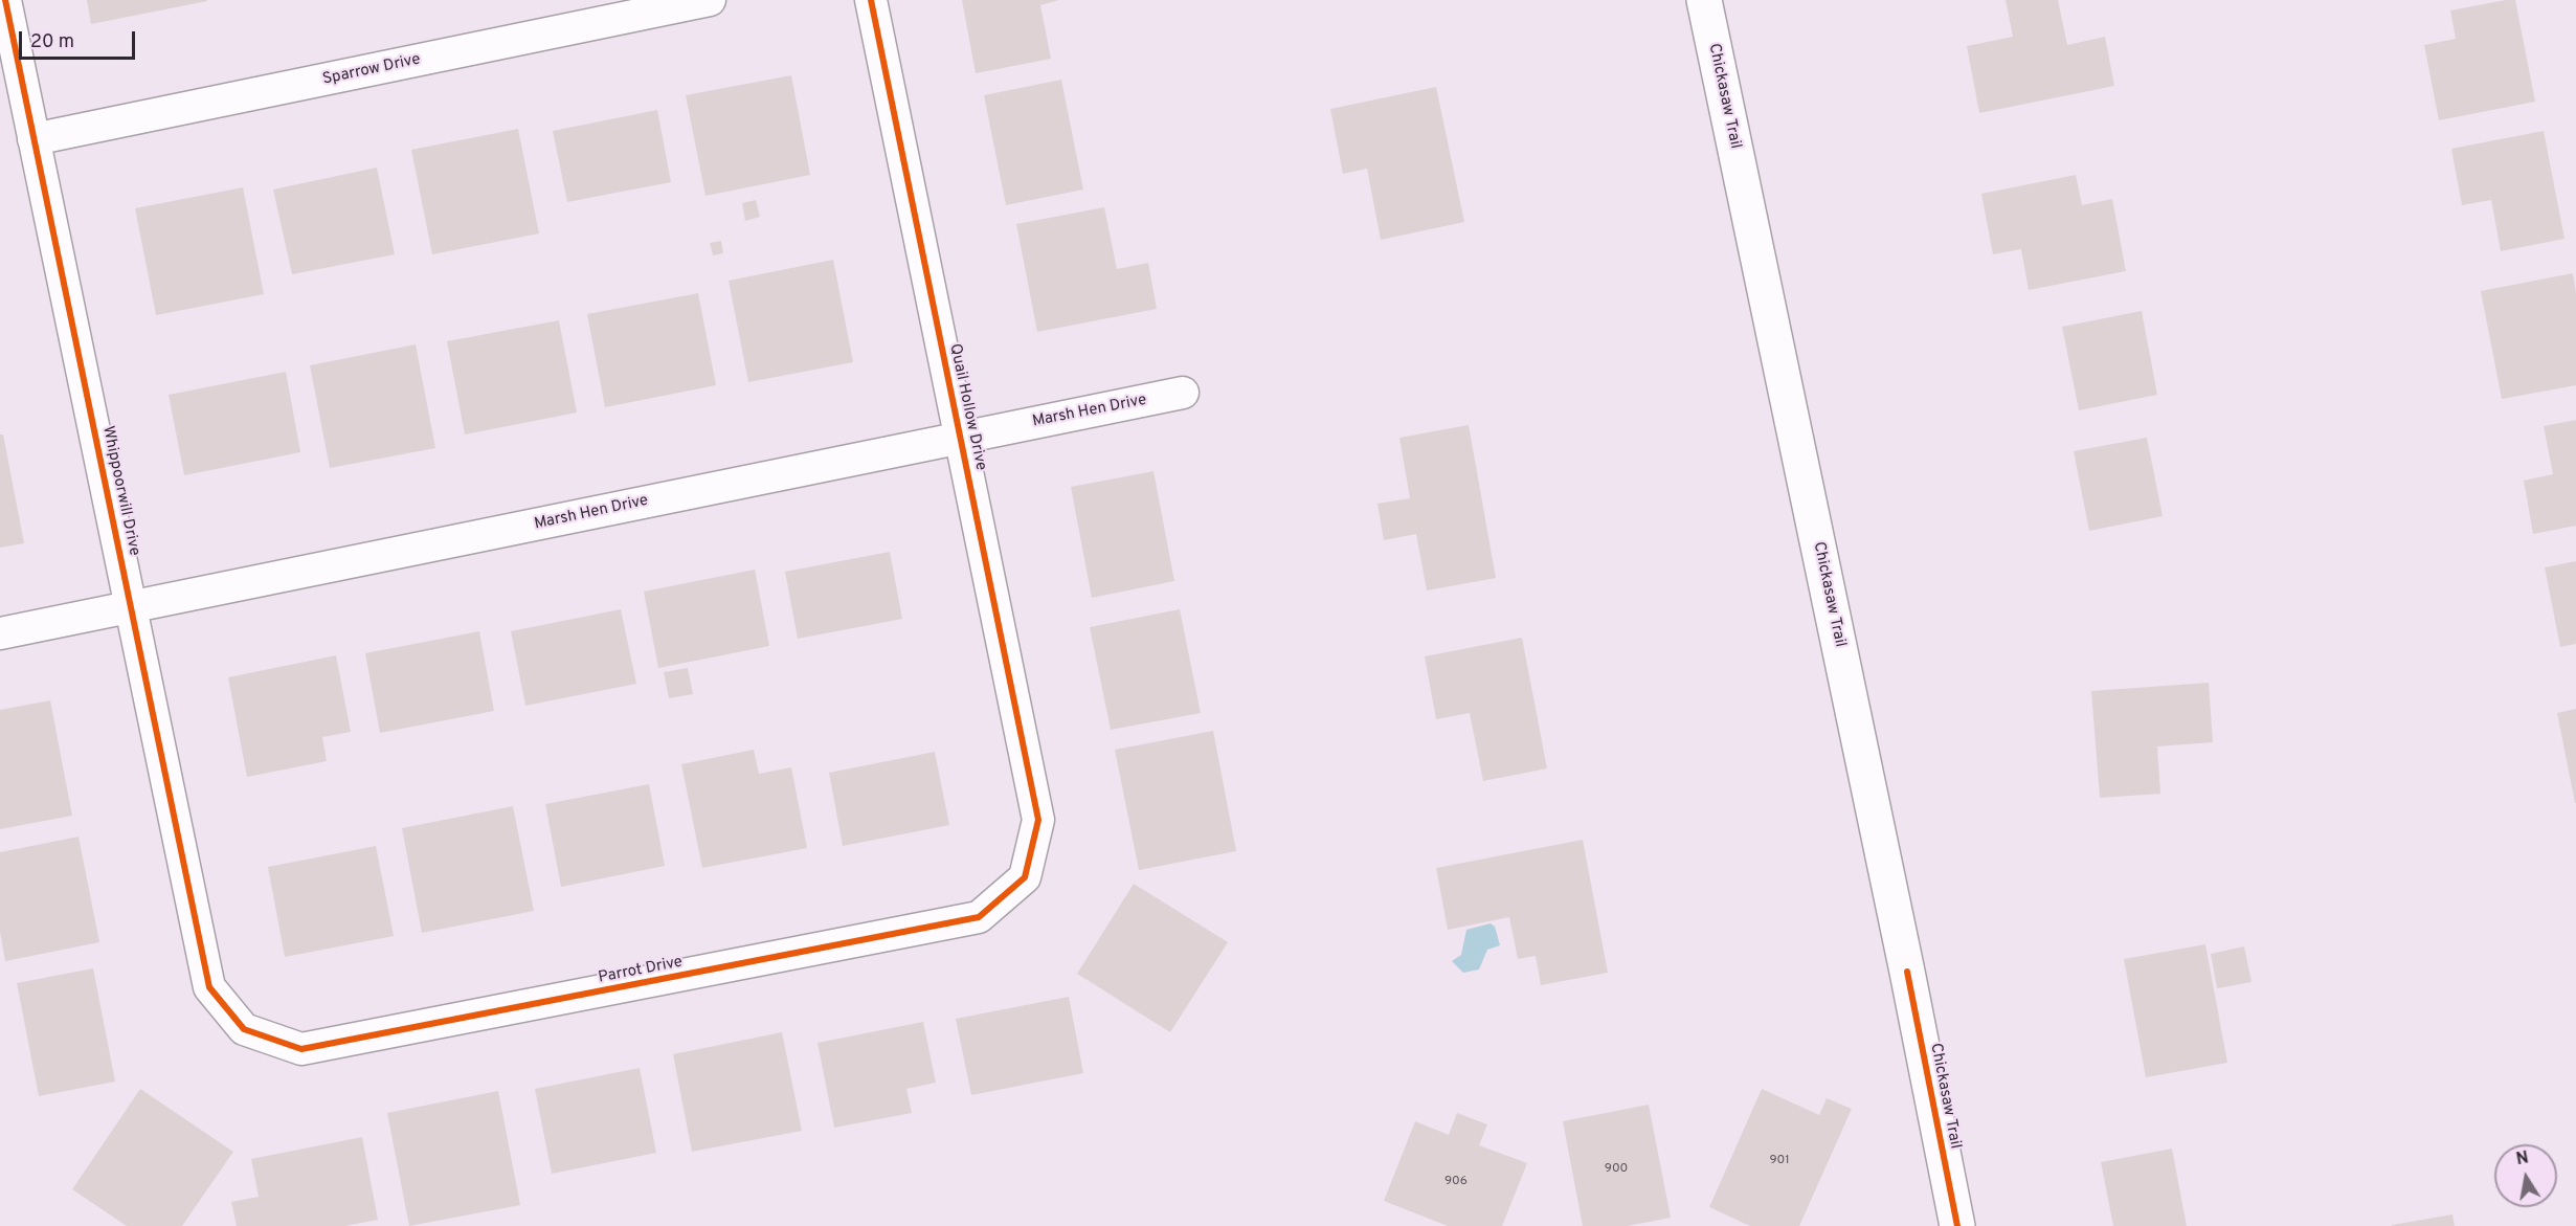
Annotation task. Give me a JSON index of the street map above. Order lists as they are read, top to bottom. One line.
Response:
{"streets":{"street":["Sparrow Drive","Chickasaw Trail","Quail Hollow Drive","Marsh Hen Drive","Whippoorwill Drive","Parrot Drive"]},"crossings":[["Sparrow Drive","Whippoorwill Drive"],["Quail Hollow Drive","Marsh Hen Drive"],["Quail Hollow Drive","Parrot Drive"],["Marsh Hen Drive","Whippoorwill Drive"],["Whippoorwill Drive","Parrot Drive"]],"house_numbers":["901","900","906"],"scale_bar":"20 m","north":"top"}
